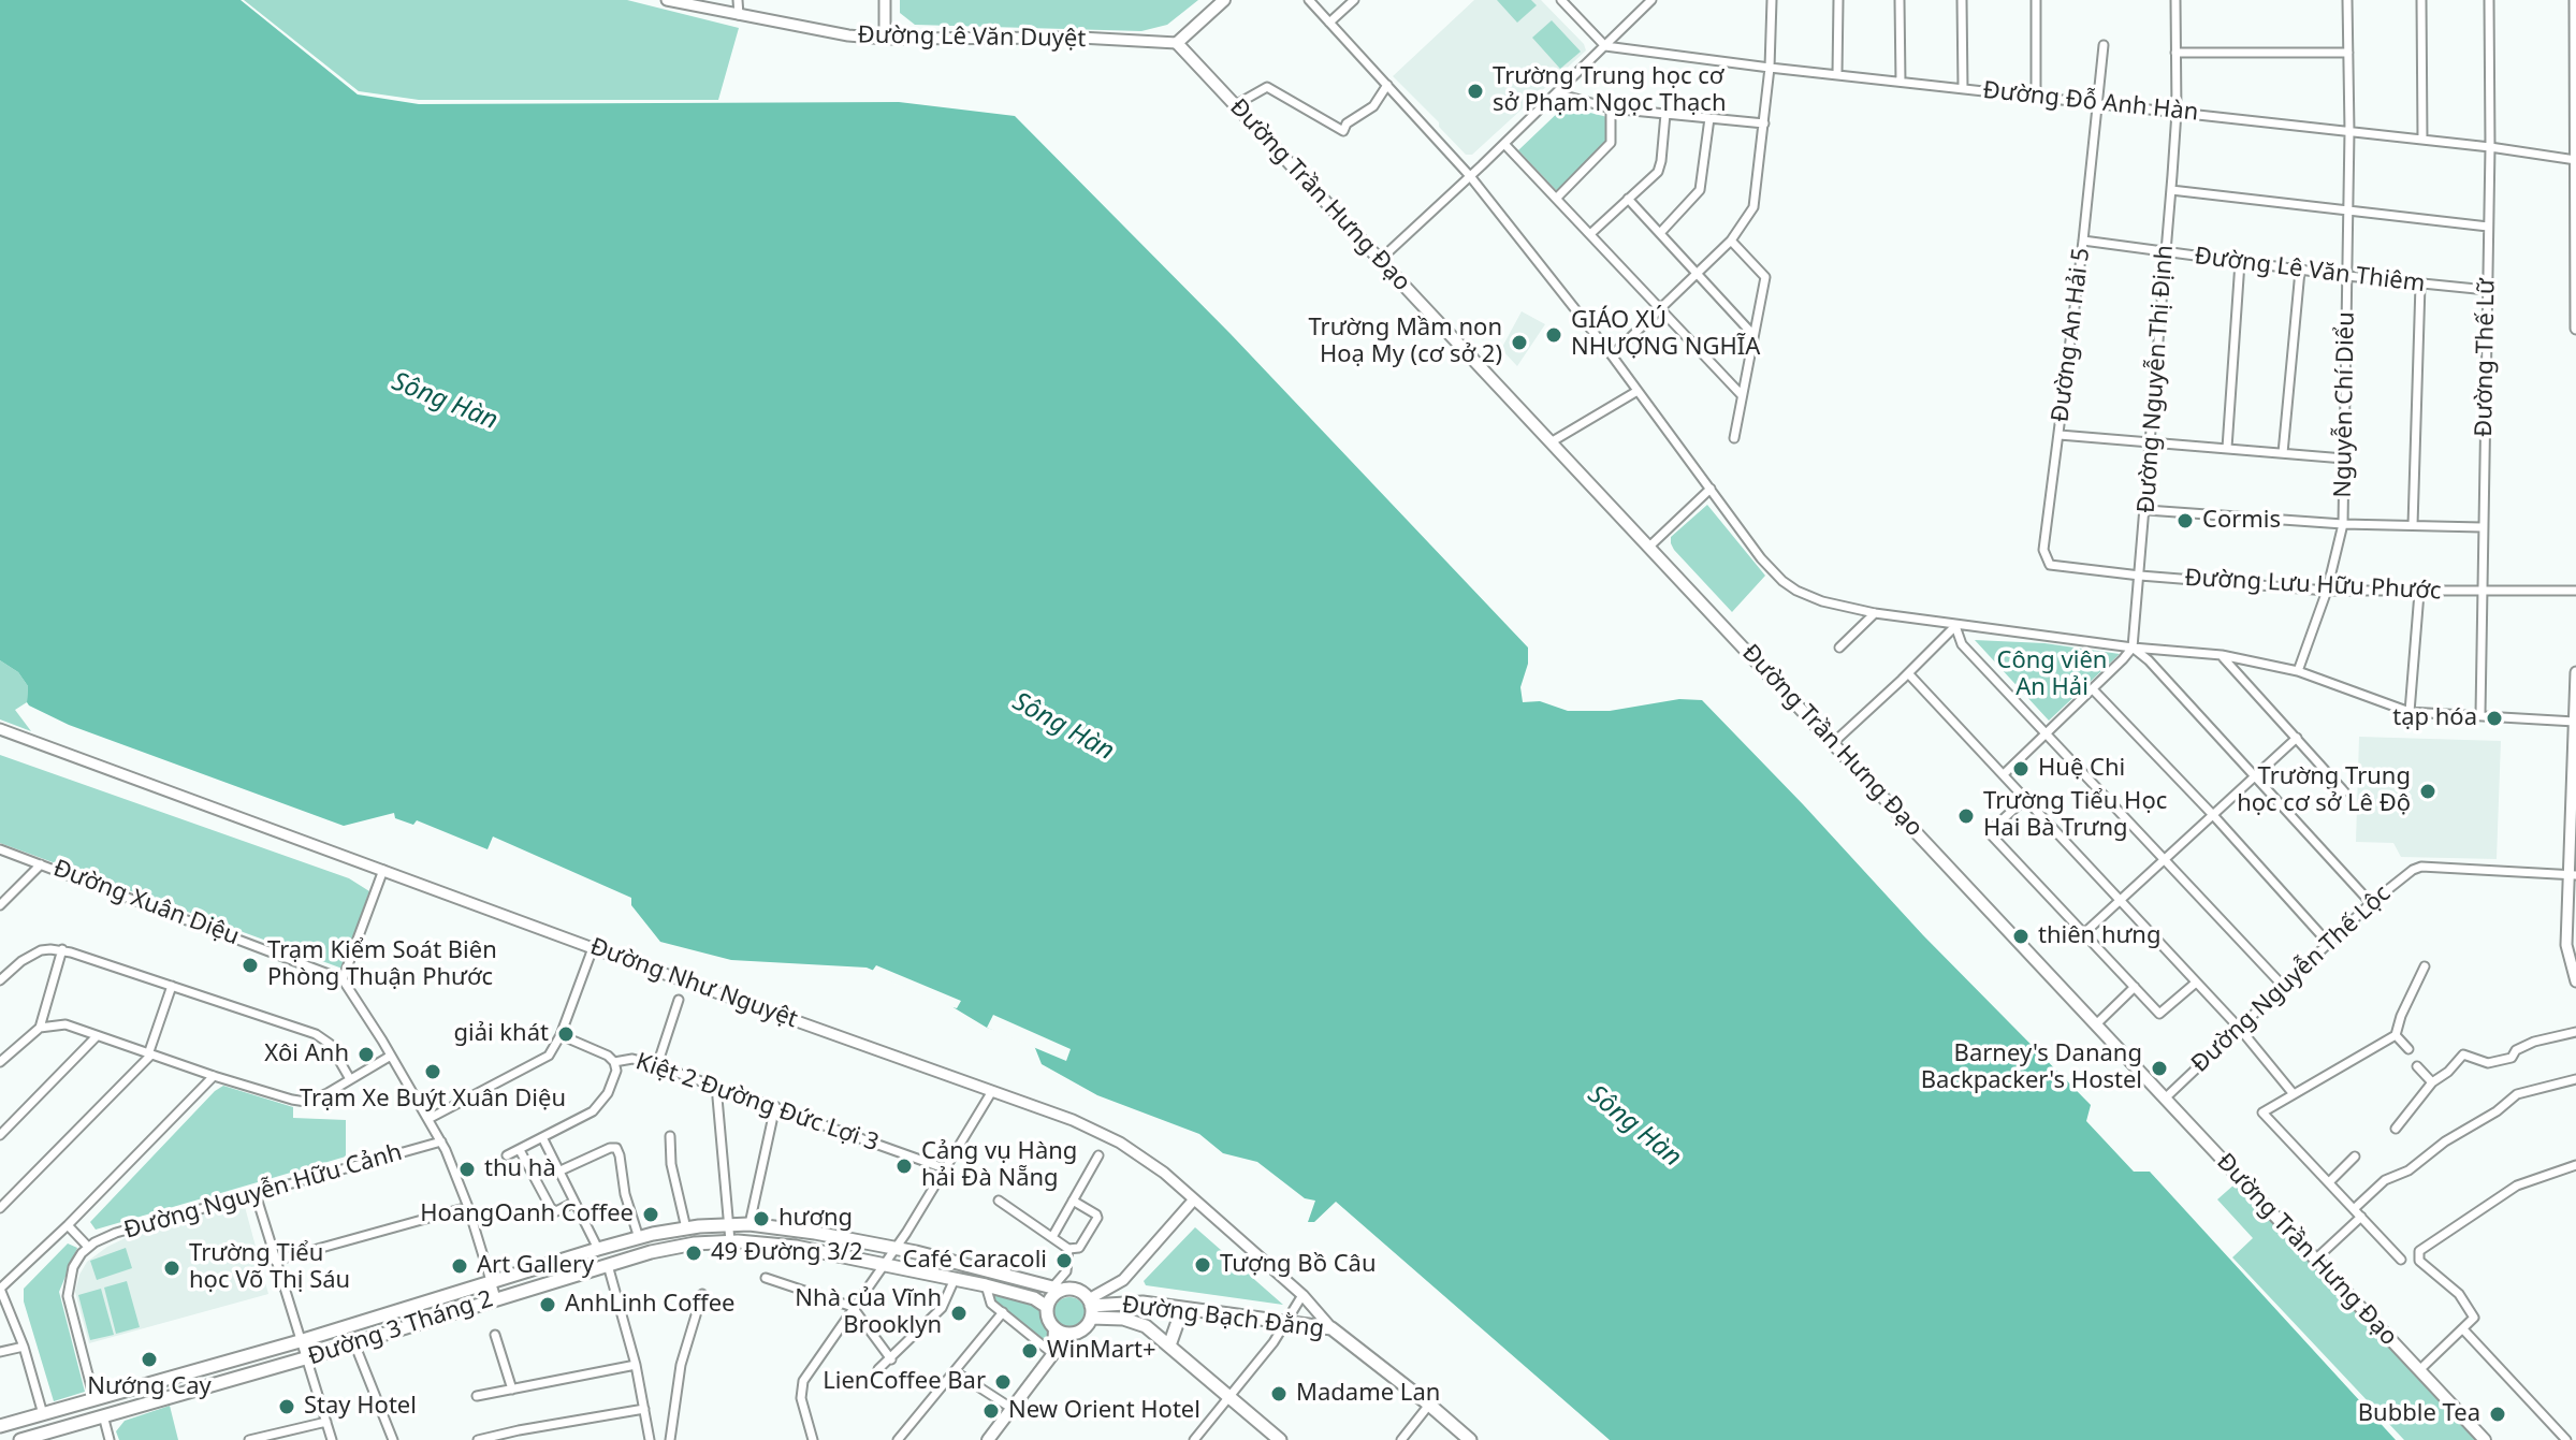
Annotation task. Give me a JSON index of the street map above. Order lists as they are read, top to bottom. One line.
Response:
{"streets":{"main road":["Đường Trần Hưng Đạo","Đường Bạch Đằng","Đường 3 Tháng 2"],"street":["Đường Lê Văn Duyệt","Đường Đỗ Anh Hàn","Đường Lê Văn Thiêm","Đường An Hải 5","Đường Thế Lữ","Đường Nguyễn Thị Định","Nguyễn Chí Diểu","Đường Lưu Hữu Phước","Đường Xuân Diệu","Đường Nguyễn Thế Lộc","Đường Như Nguyệt","Kiệt 2 Đường Đức Lợi 3","Đường Nguyễn Hữu Cảnh"]},"crossings":[["Đường Lê Văn Duyệt","Đường Trần Hưng Đạo"],["Đường Đỗ Anh Hàn","Đường An Hải 5"],["Đường Đỗ Anh Hàn","Đường Thế Lữ"],["Đường Đỗ Anh Hàn","Đường Nguyễn Thị Định"],["Đường Đỗ Anh Hàn","Nguyễn Chí Diểu"],["Đường Trần Hưng Đạo","Đường Nguyễn Thế Lộc"],["Đường Lê Văn Thiêm","Đường An Hải 5"],["Đường Lê Văn Thiêm","Đường Thế Lữ"],["Đường Lê Văn Thiêm","Đường Nguyễn Thị Định"],["Đường Lê Văn Thiêm","Nguyễn Chí Diểu"],["Đường An Hải 5","Đường Lưu Hữu Phước"],["Đường Thế Lữ","Đường Lưu Hữu Phước"],["Đường Nguyễn Thị Định","Đường Lưu Hữu Phước"],["Nguyễn Chí Diểu","Đường Lưu Hữu Phước"],["Đường Như Nguyệt","Đường Bạch Đằng"],["Đường Bạch Đằng","Đường 3 Tháng 2"]],"water":["Sông Hàn"],"parks":["Công viên An Hải"],"places":["Trường Trung học cơ sở Phạm Ngọc Thạch","GIÁO XÚ NHƯỢNG NGHĨA","Trường Mầm non Hoạ My (cơ sở 2)","Cormis","tạp hóa","Huệ Chi","Trường Trung học cơ sở Lê Độ","Trường Tiểu Học Hai Bà Trưng","thiên hưng","Trạm Kiểm Soát Biên Phòng Thuận Phước","giải khát","Xôi Anh","Barney's Danang Backpacker's Hostel","Trạm Xe Buýt Xuân Diệu","Cảng vụ Hàng hải Đà Nẵng","thu hà","HoangOanh Coffee","hương","49 Đường 3/2","Café Caracoli","Tượng Bồ Câu","Art Gallery","Trường Tiểu học Võ Thị Sáu","AnhLinh Coffee","Nhà của Vĩnh Brooklyn","WinMart+","Nướng Cay","LienCoffee Bar","Madame Lan","Stay Hotel","New Orient Hotel","Bubble Tea"]}
